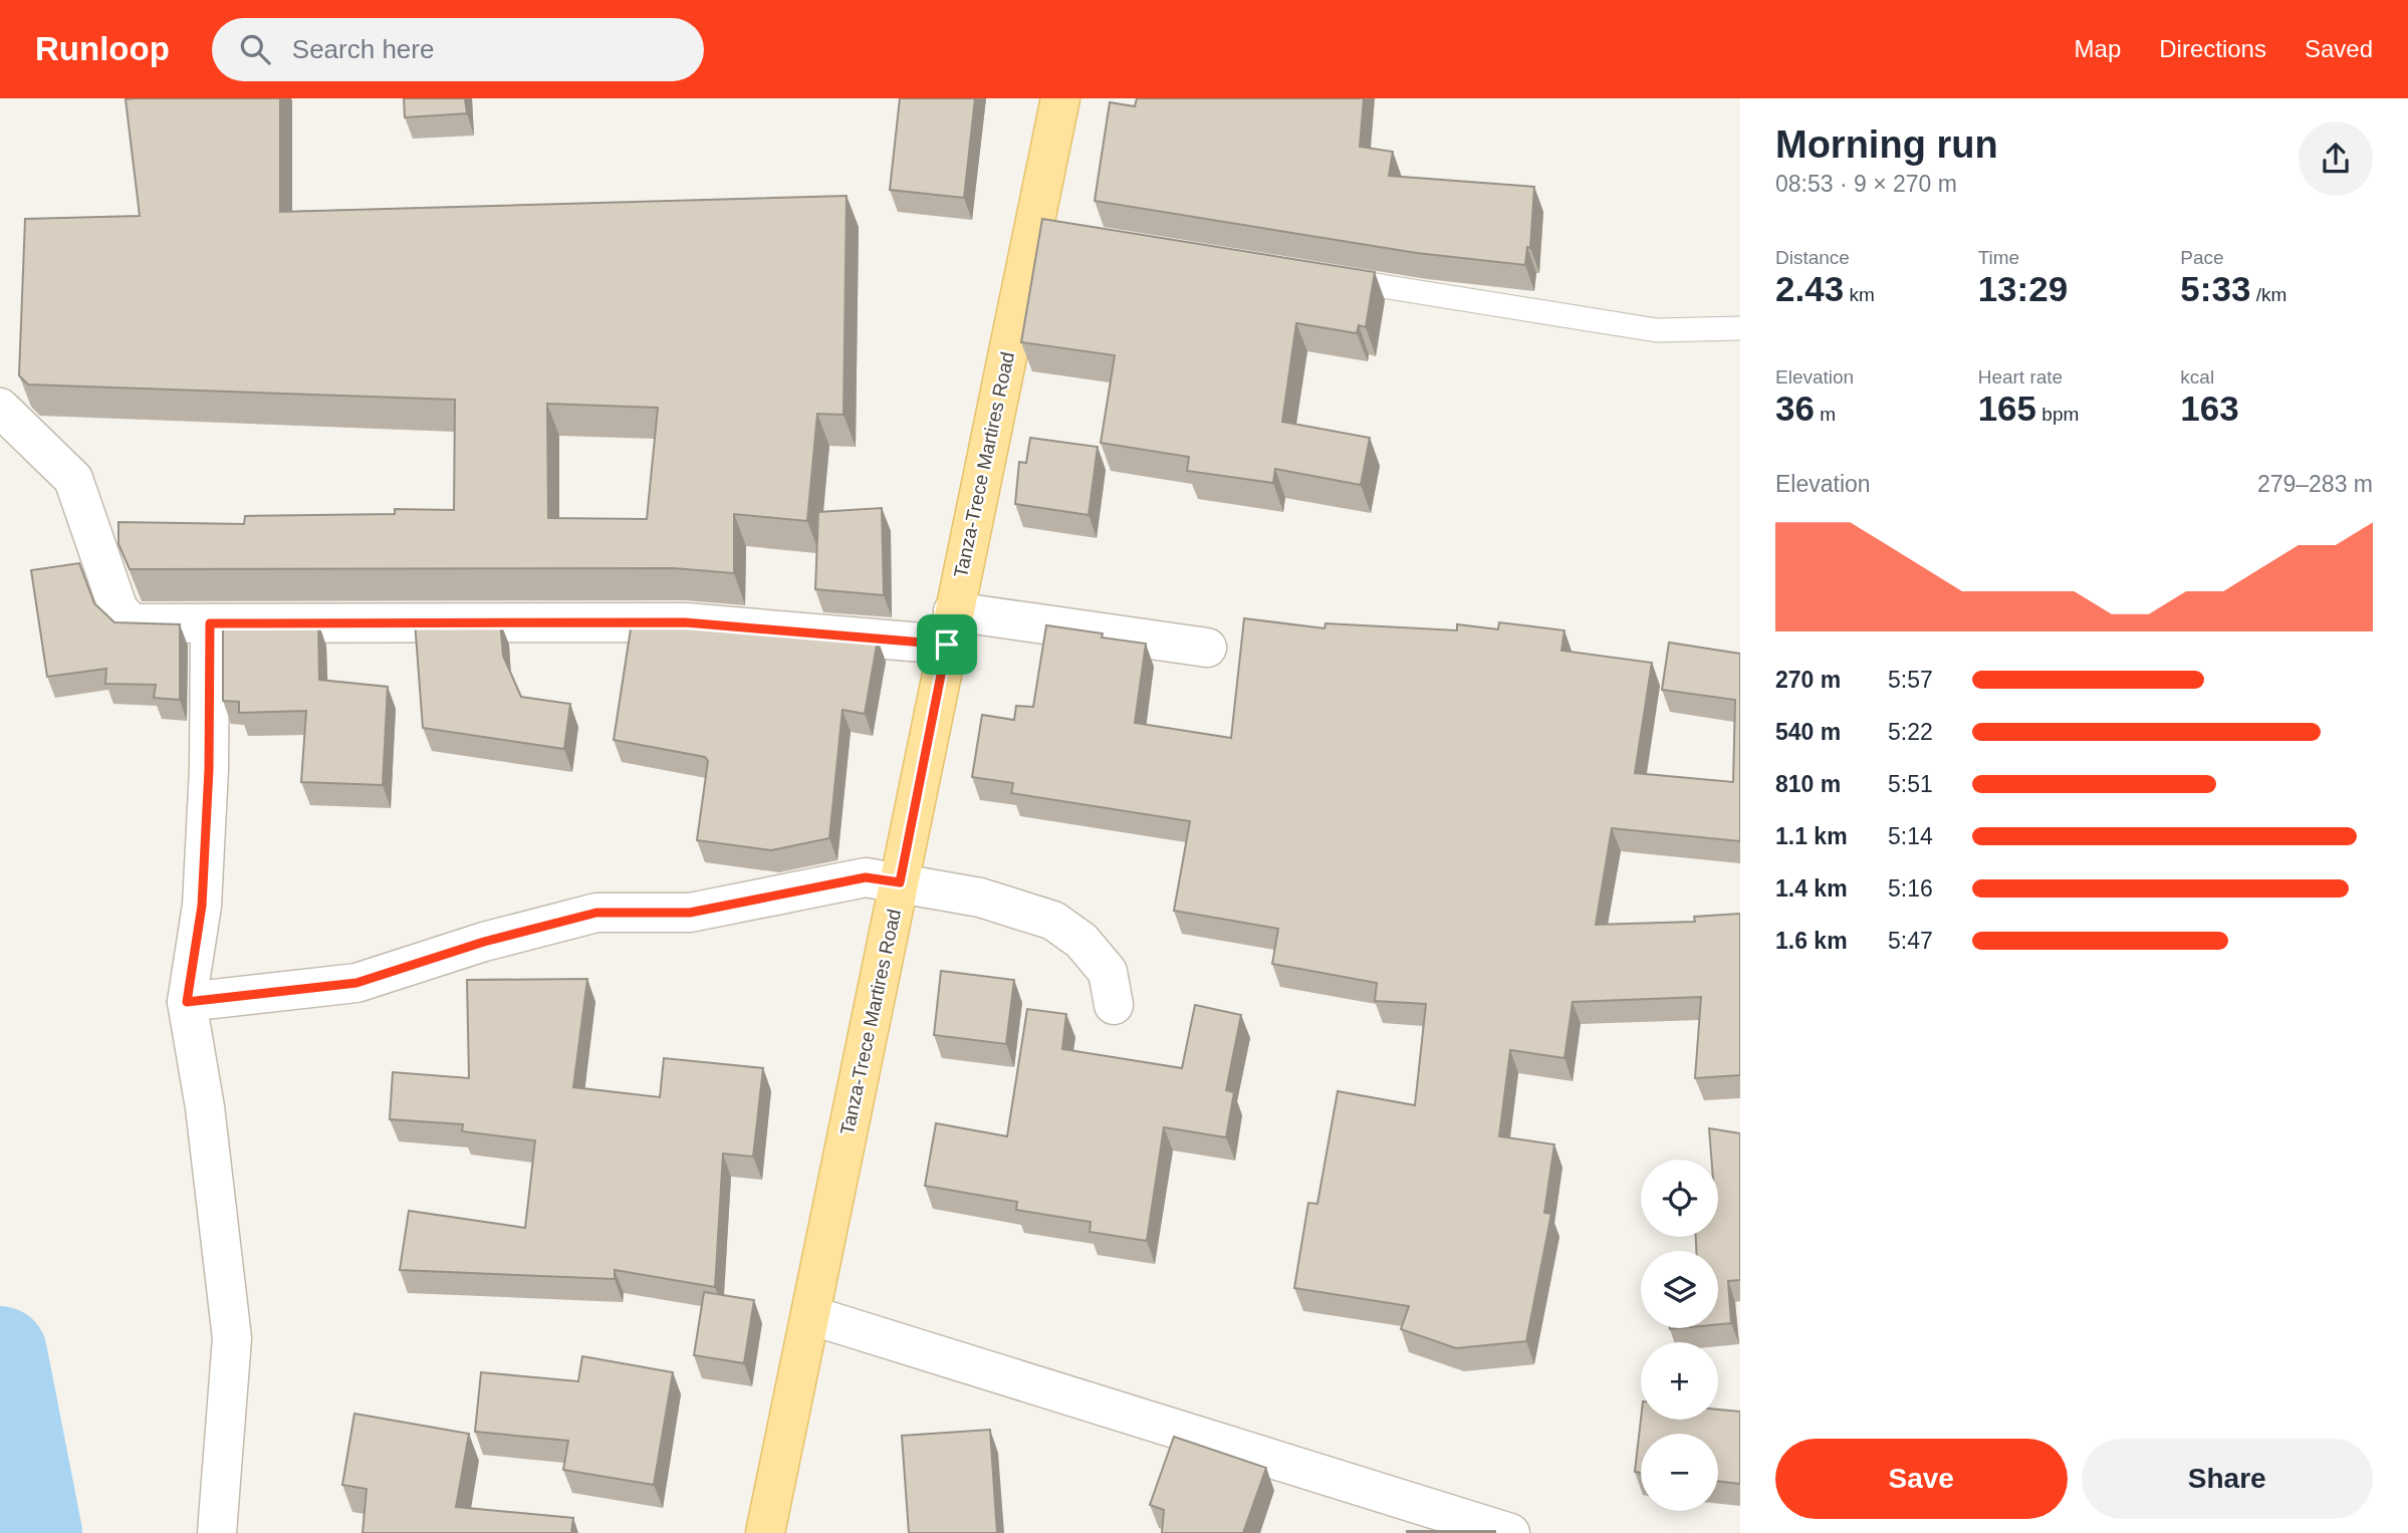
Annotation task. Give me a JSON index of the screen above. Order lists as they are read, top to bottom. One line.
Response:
{"streets":{"main road":["Tanza-Trece Martires Road"]},"page":{"header":"Runloop","search":"Search here","nav":["Map","Directions","Saved"],"heading":["Morning run","08:53 · 9 × 270 m"],"stats":[["Distance","2.43 km"],["Time","13:29"],["Pace","5:33 /km"],["Elevation","36 m"],["Heart rate","165 bpm"],["kcal","163"]],"chart":["Elevation","279–283 m"],"list":[{"name":"270 m","note":"5:57"},{"name":"540 m","note":"5:22"},{"name":"810 m","note":"5:51"},{"name":"1.1 km","note":"5:14"},{"name":"1.4 km","note":"5:16"},{"name":"1.6 km","note":"5:47"}],"map_buttons":["+","−"],"buttons":["Save","Share"]}}
